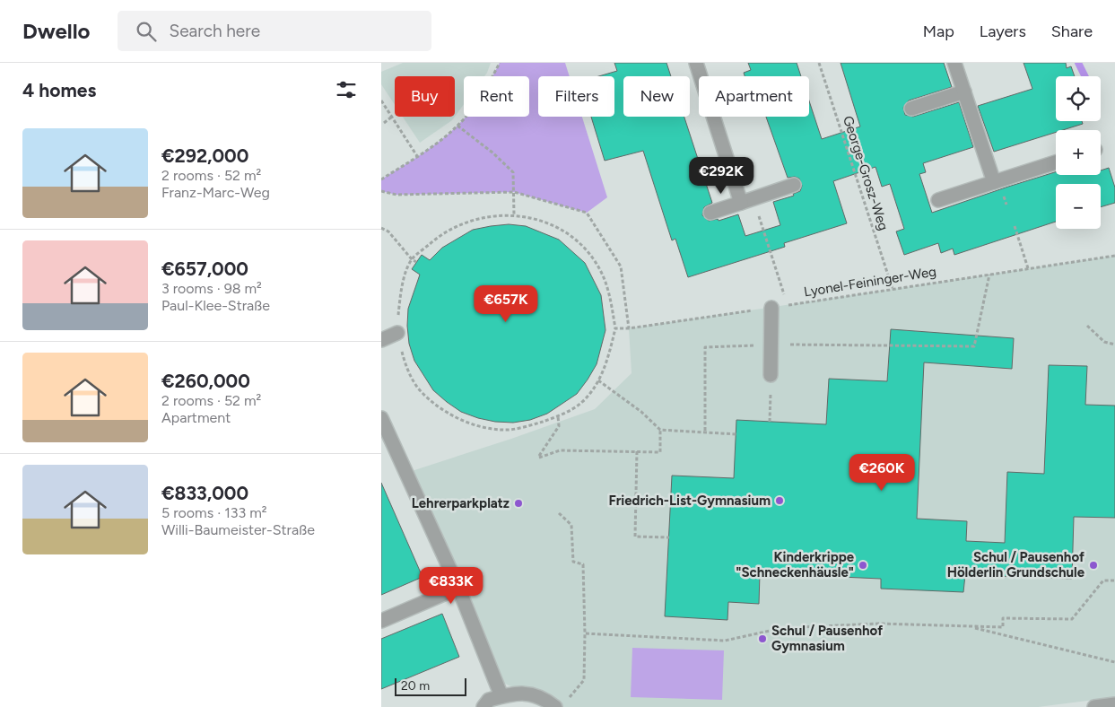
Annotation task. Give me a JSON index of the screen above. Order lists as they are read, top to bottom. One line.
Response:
{"streets":{"path":["George-Grosz-Weg","Lyonel-Feininger-Weg"]},"crossings":[["George-Grosz-Weg","Lyonel-Feininger-Weg"]],"places":["Friedrich-List-Gymnasium","Lehrerparkplatz","Kinderkrippe \"Schneckenhäusle\"","Schul / Pausenhof Hölderlin Grundschule","Schul / Pausenhof Gymnasium"],"scale_bar":"20 m","page":{"header":"Dwello","search":"Search here","nav":["Map","Layers","Share"],"heading":"4 homes","map_buttons":["+","−"],"chip":["Buy","Rent","Filters","New","Apartment"],"list":[{"name":"€292,000","note":"2 rooms · 52 m² · Franz-Marc-Weg"},{"name":"€657,000","note":"3 rooms · 98 m² · Paul-Klee-Straße"},{"name":"€260,000","note":"2 rooms · 52 m² · Apartment"},{"name":"€833,000","note":"5 rooms · 133 m² · Willi-Baumeister-Straße"}],"price":["€292K","€657K","€260K","€833K"],"scale":"20 m"}}
